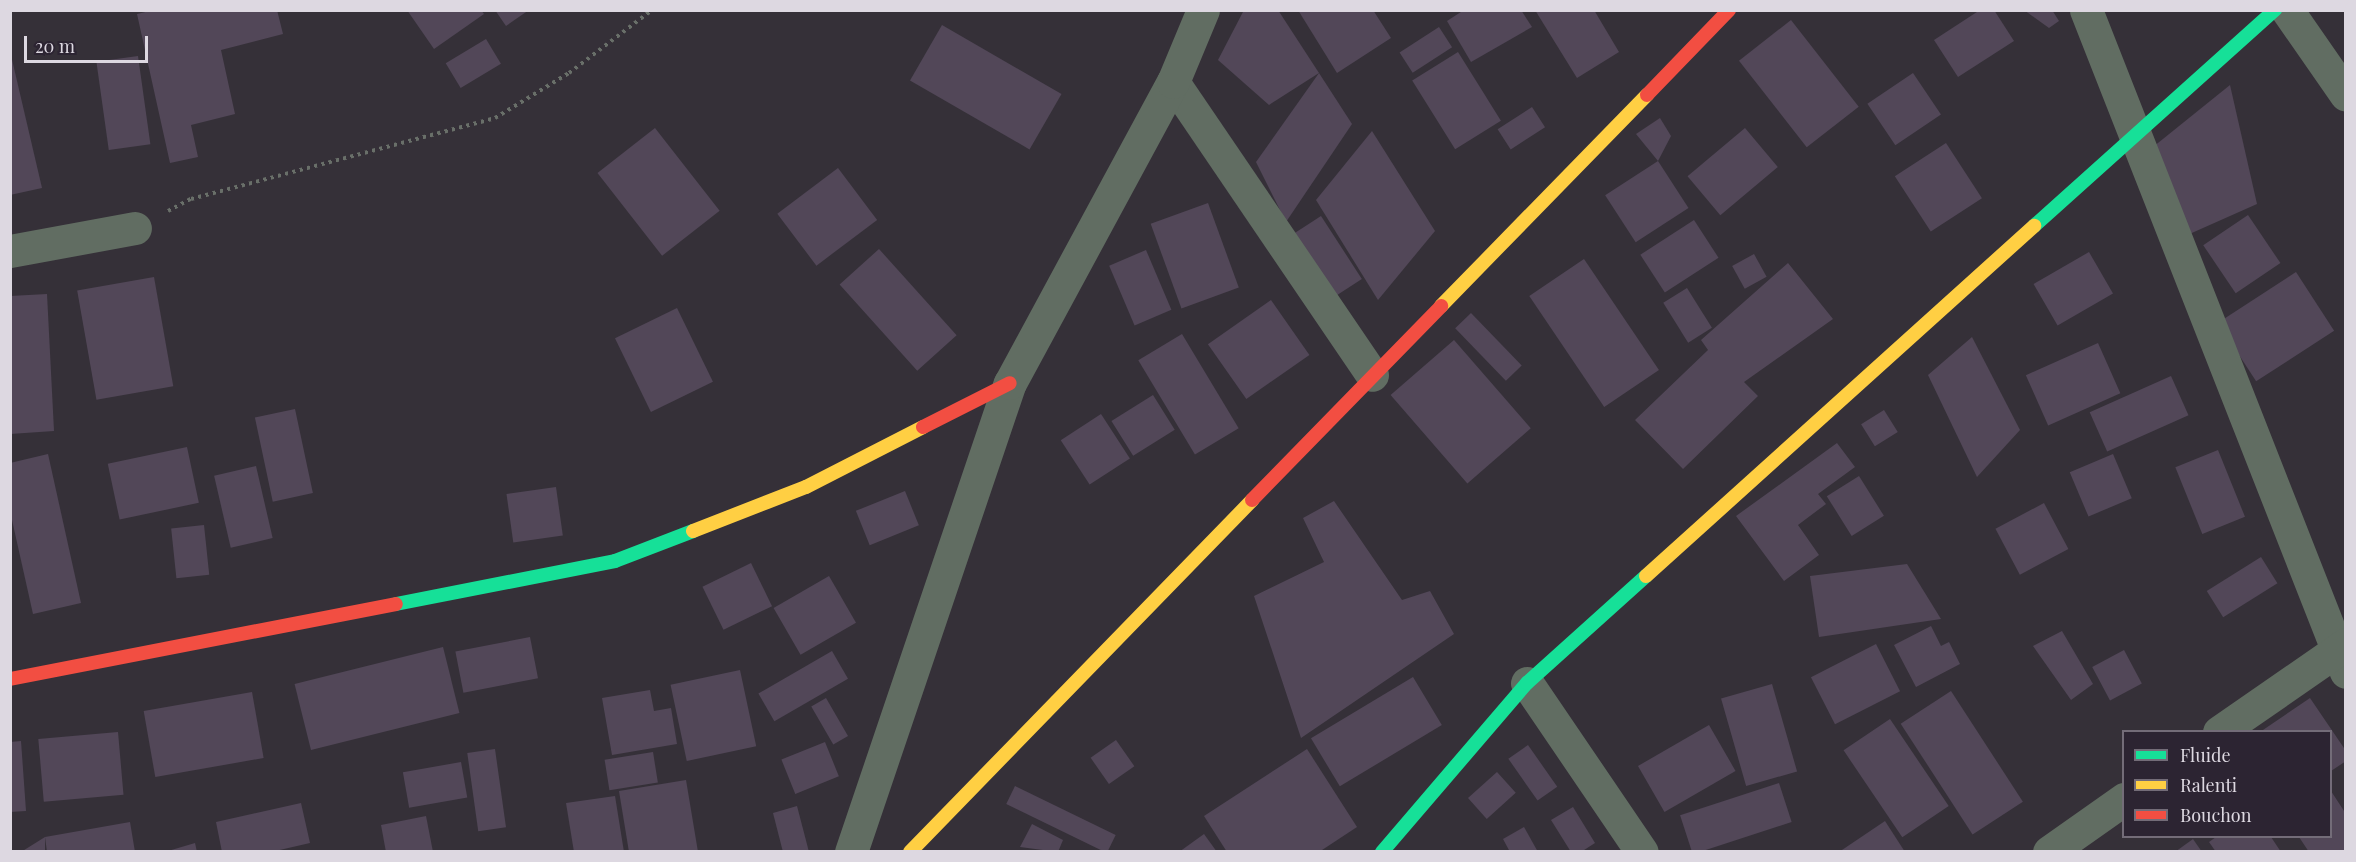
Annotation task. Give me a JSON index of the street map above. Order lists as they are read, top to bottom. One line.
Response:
{"legend":["Fluide","Ralenti","Bouchon"],"scale_bar":"20 m"}
